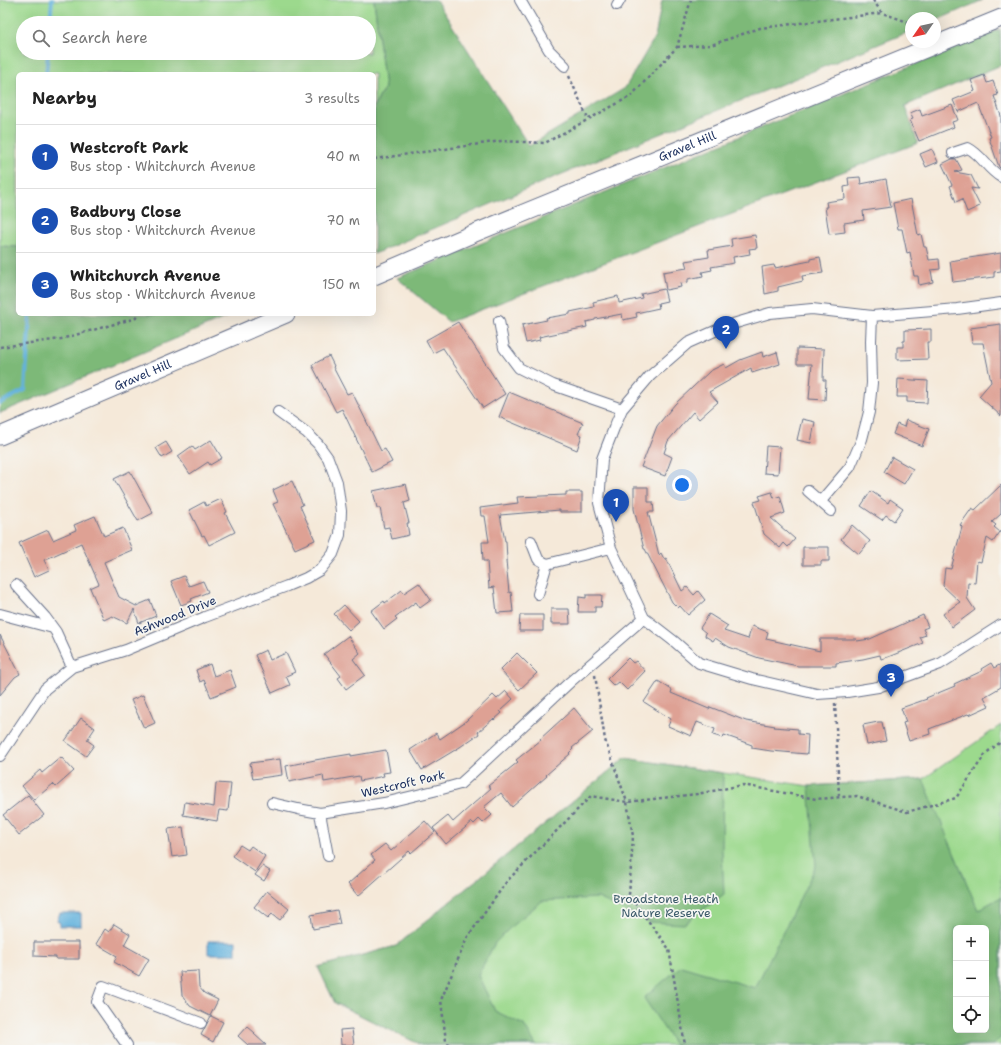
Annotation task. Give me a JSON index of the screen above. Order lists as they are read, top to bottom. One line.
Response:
{"streets":{"main road":["Gravel Hill"],"street":["Ashwood Drive","Westcroft Park"]},"parks":["Broadstone Heath Nature Reserve"],"north":"bottom left","page":{"search":"Search here","heading":["Nearby","3 results"],"list":[{"mark":"1","name":"Westcroft Park","note":"Bus stop · Whitchurch Avenue","value":"40 m"},{"mark":"2","name":"Badbury Close","note":"Bus stop · Whitchurch Avenue","value":"70 m"},{"mark":"3","name":"Whitchurch Avenue","note":"Bus stop · Whitchurch Avenue","value":"150 m"}],"pins":["2","1","3"],"map_buttons":["+","−"]}}
